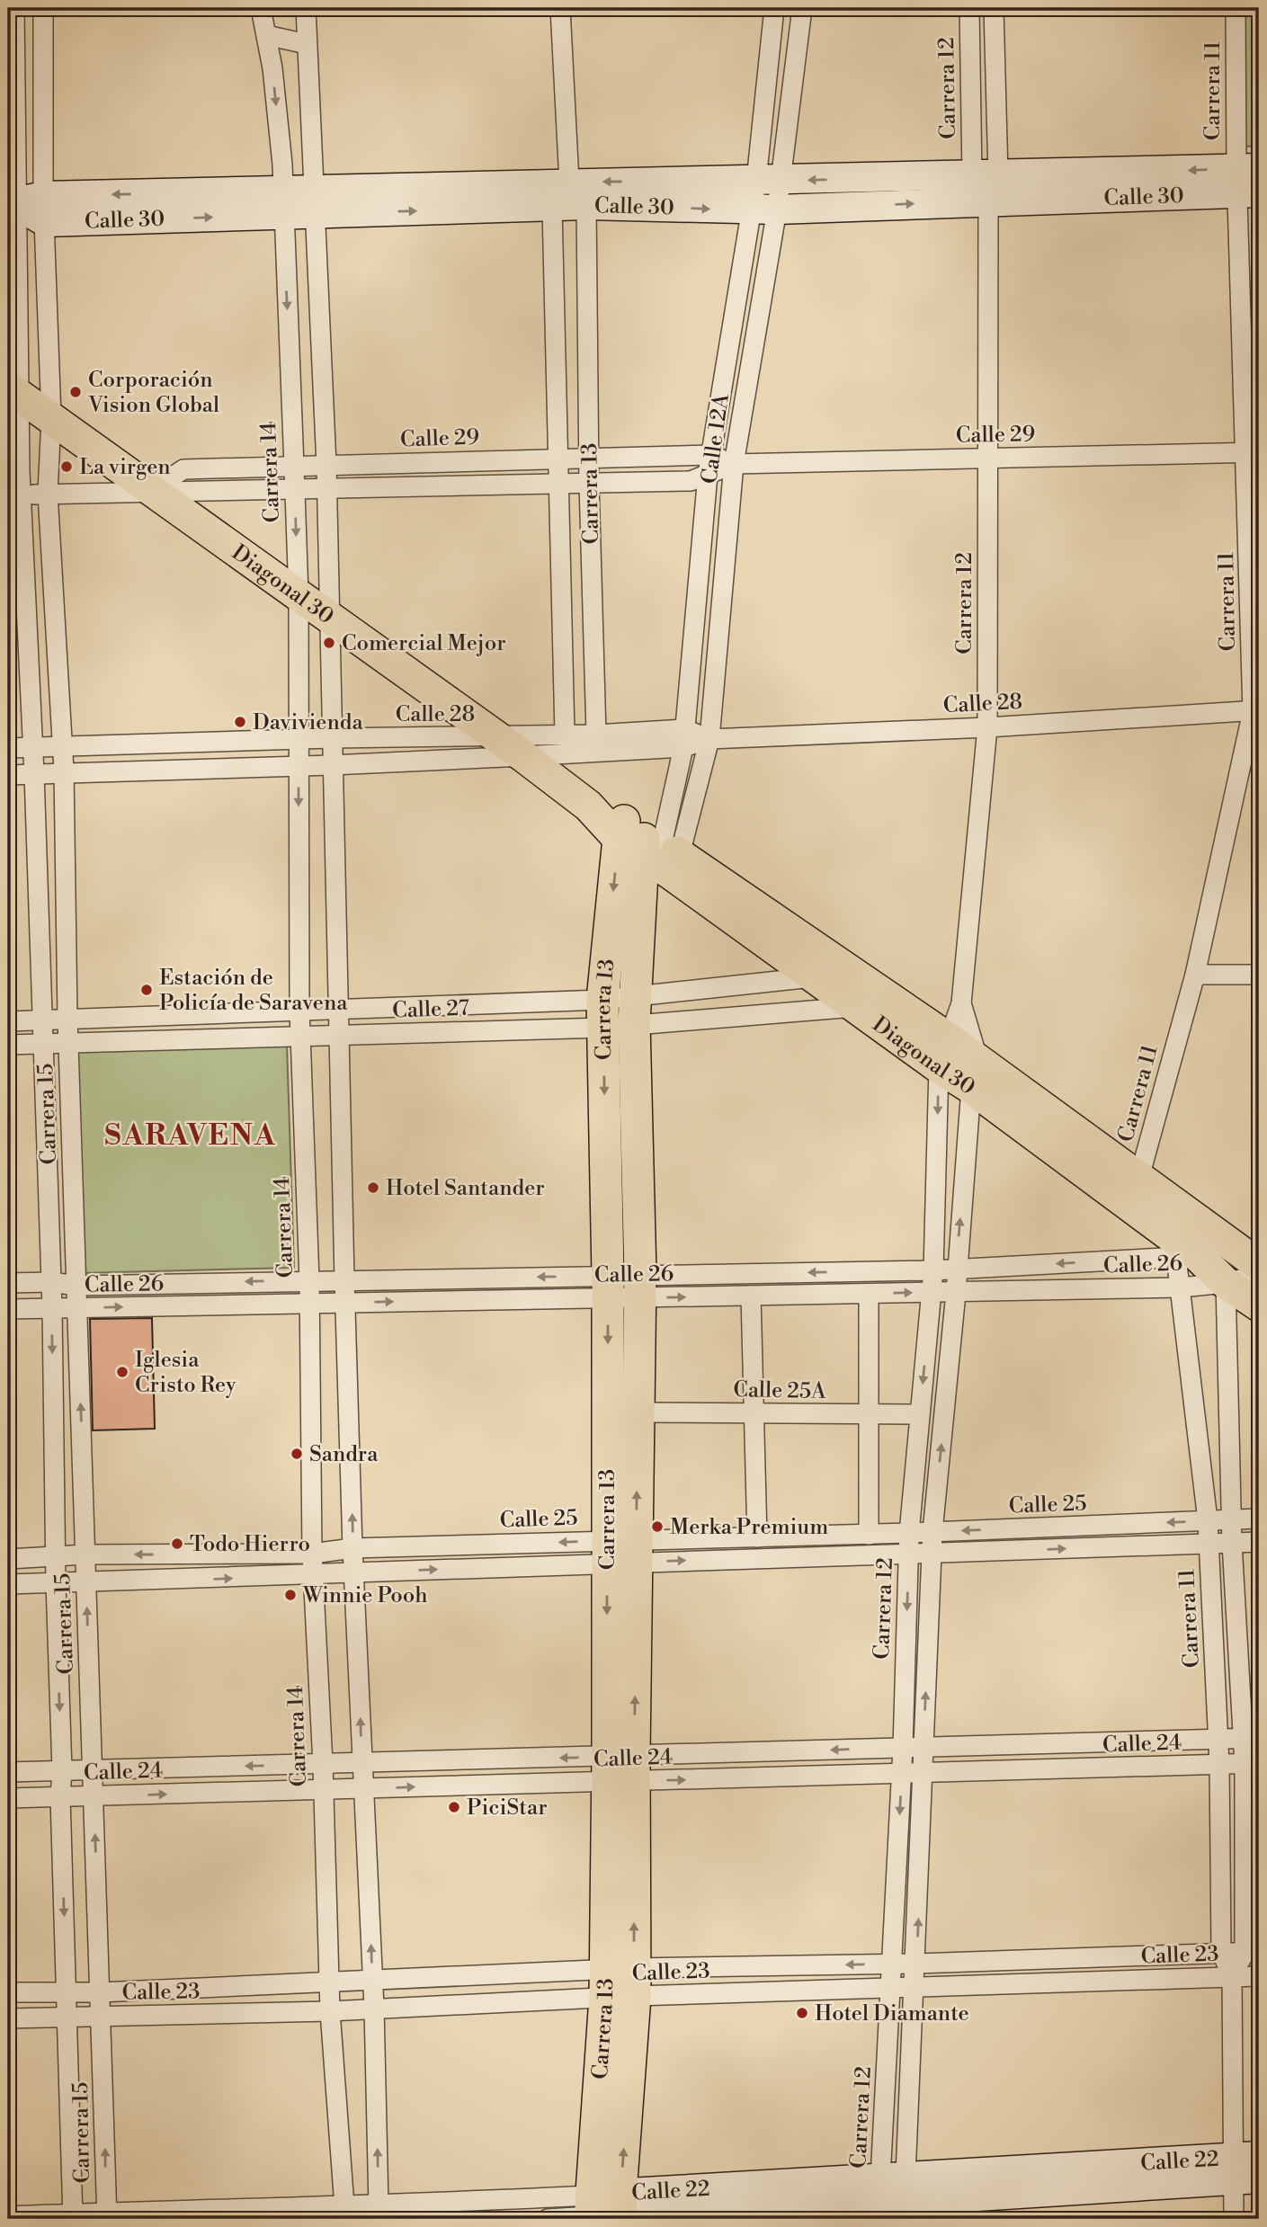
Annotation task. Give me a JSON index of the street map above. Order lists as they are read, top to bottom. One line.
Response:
{"streets":{"main road":["Carrera 13","Diagonal 30"],"street":["Carrera 12","Carrera 11","Calle 30","Calle 29","Calle 12A","Carrera 14","Calle 28","Calle 27","Carrera 15","Calle 26","Calle 25A","Calle 25","Calle 24","Calle 23","Calle 22"]},"crossings":[["Carrera 12","Calle 30"],["Carrera 12","Calle 29"],["Carrera 12","Diagonal 30"],["Carrera 12","Calle 28"],["Carrera 12","Calle 26"],["Carrera 12","Calle 25A"],["Carrera 12","Calle 25"],["Carrera 12","Calle 24"],["Carrera 12","Calle 23"],["Carrera 12","Calle 22"],["Carrera 11","Calle 30"],["Carrera 11","Calle 29"],["Carrera 11","Diagonal 30"],["Carrera 11","Calle 28"],["Carrera 11","Calle 26"],["Carrera 11","Calle 25"],["Carrera 11","Calle 24"],["Carrera 11","Calle 23"],["Carrera 11","Calle 22"],["Calle 30","Calle 12A"],["Calle 30","Carrera 14"],["Calle 30","Carrera 13"],["Calle 30","Carrera 15"],["Calle 29","Calle 12A"],["Calle 29","Carrera 14"],["Calle 29","Carrera 13"],["Calle 29","Diagonal 30"],["Calle 29","Carrera 15"],["Calle 12A","Carrera 13"],["Calle 12A","Diagonal 30"],["Calle 12A","Calle 28"],["Carrera 14","Diagonal 30"],["Carrera 14","Calle 28"],["Carrera 14","Calle 27"],["Carrera 14","Calle 26"],["Carrera 14","Calle 25"],["Carrera 14","Calle 24"],["Carrera 14","Calle 23"],["Carrera 14","Calle 22"],["Carrera 13","Diagonal 30"],["Carrera 13","Calle 28"],["Carrera 13","Calle 27"],["Carrera 13","Calle 26"],["Carrera 13","Calle 25A"],["Carrera 13","Calle 25"],["Carrera 13","Calle 24"],["Carrera 13","Calle 23"],["Carrera 13","Calle 22"],["Diagonal 30","Calle 28"],["Diagonal 30","Calle 27"],["Diagonal 30","Carrera 15"],["Diagonal 30","Calle 26"],["Calle 28","Carrera 15"],["Calle 27","Carrera 15"],["Carrera 15","Calle 26"],["Carrera 15","Calle 25"],["Carrera 15","Calle 24"],["Carrera 15","Calle 23"],["Carrera 15","Calle 22"]],"districts":["SARAVENA"],"places":["Corporación Vision Global","La virgen","Comercial Mejor","Davivienda","Estación de Policía de Saravena","Hotel Santander","Iglesia Cristo Rey","Sandra","Merka Premium","Todo Hierro","Winnie Pooh","PiciStar","Hotel Diamante"]}
